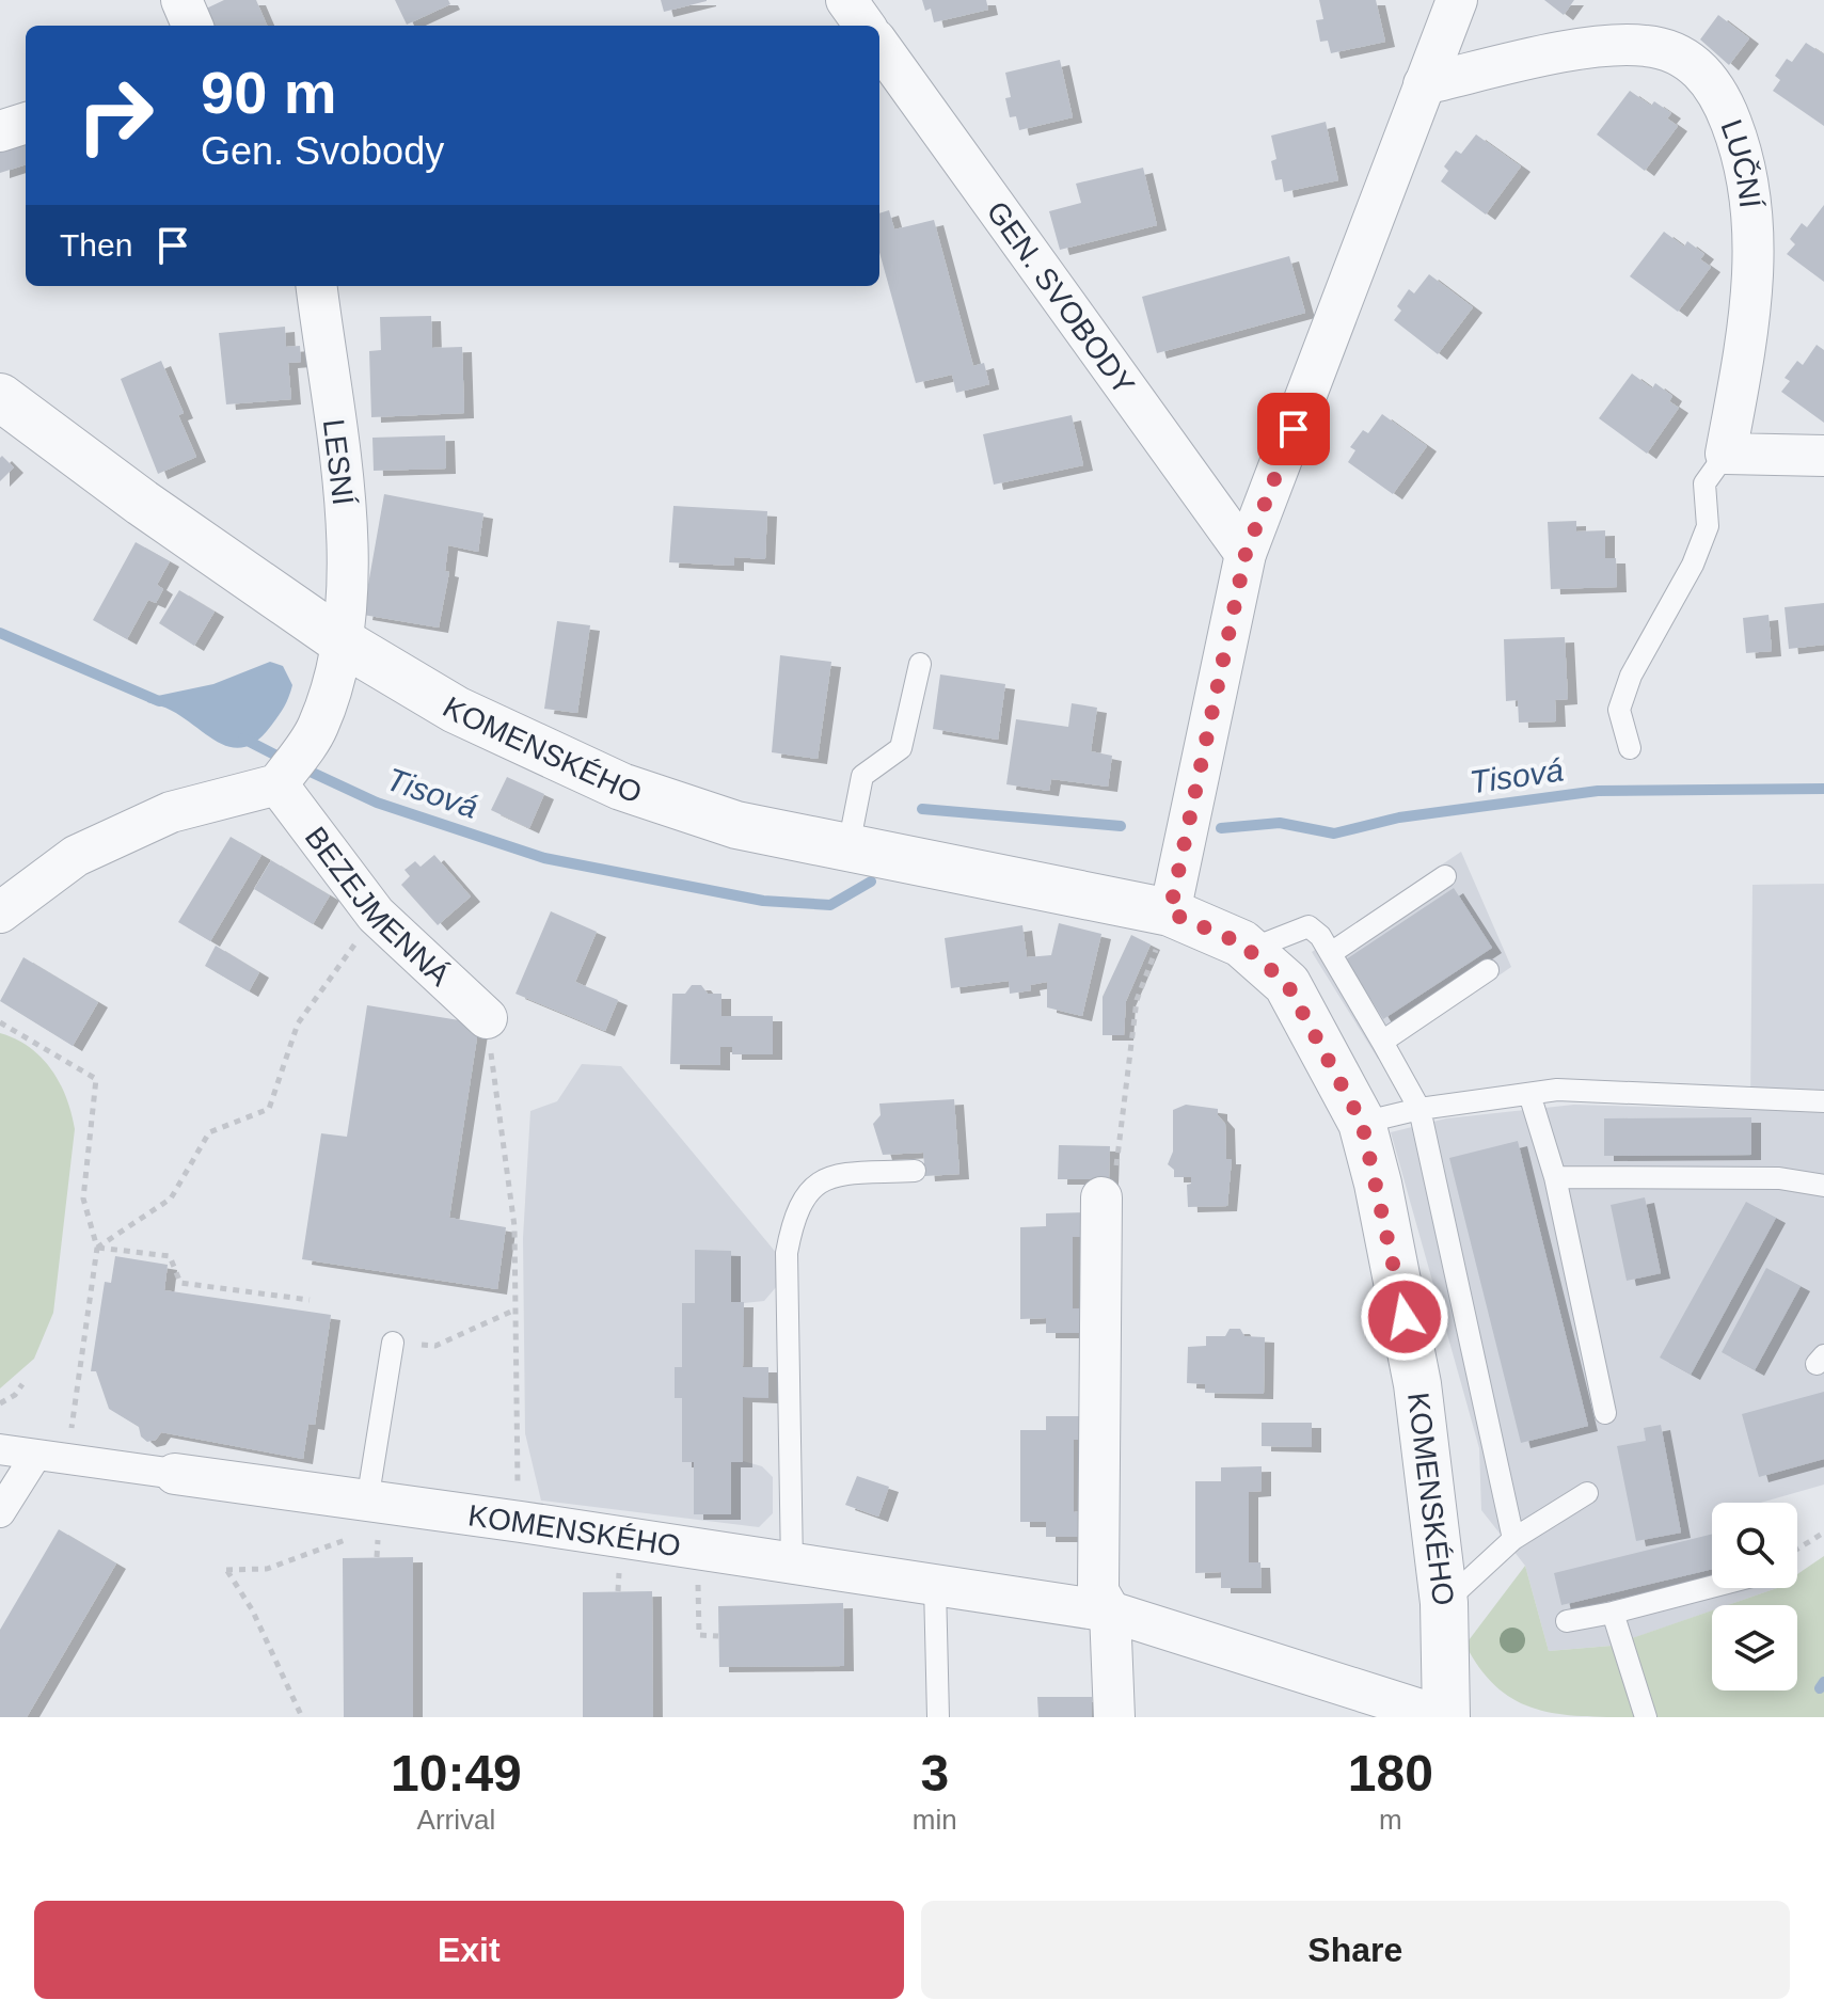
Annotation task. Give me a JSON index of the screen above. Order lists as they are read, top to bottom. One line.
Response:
{"streets":{"street":["LUČNÍ","GEN. SVOBODY","LESNÍ","KOMENSKÉHO","BEZEJMENNÁ"]},"crossings":[["LESNÍ","KOMENSKÉHO"]],"water":["Tisová"],"page":{"turn":["90 m","Gen. Svobody"],"then":"Then","eta":["10:49","Arrival","3","min","180","m"],"buttons":["Exit","Share"]}}
